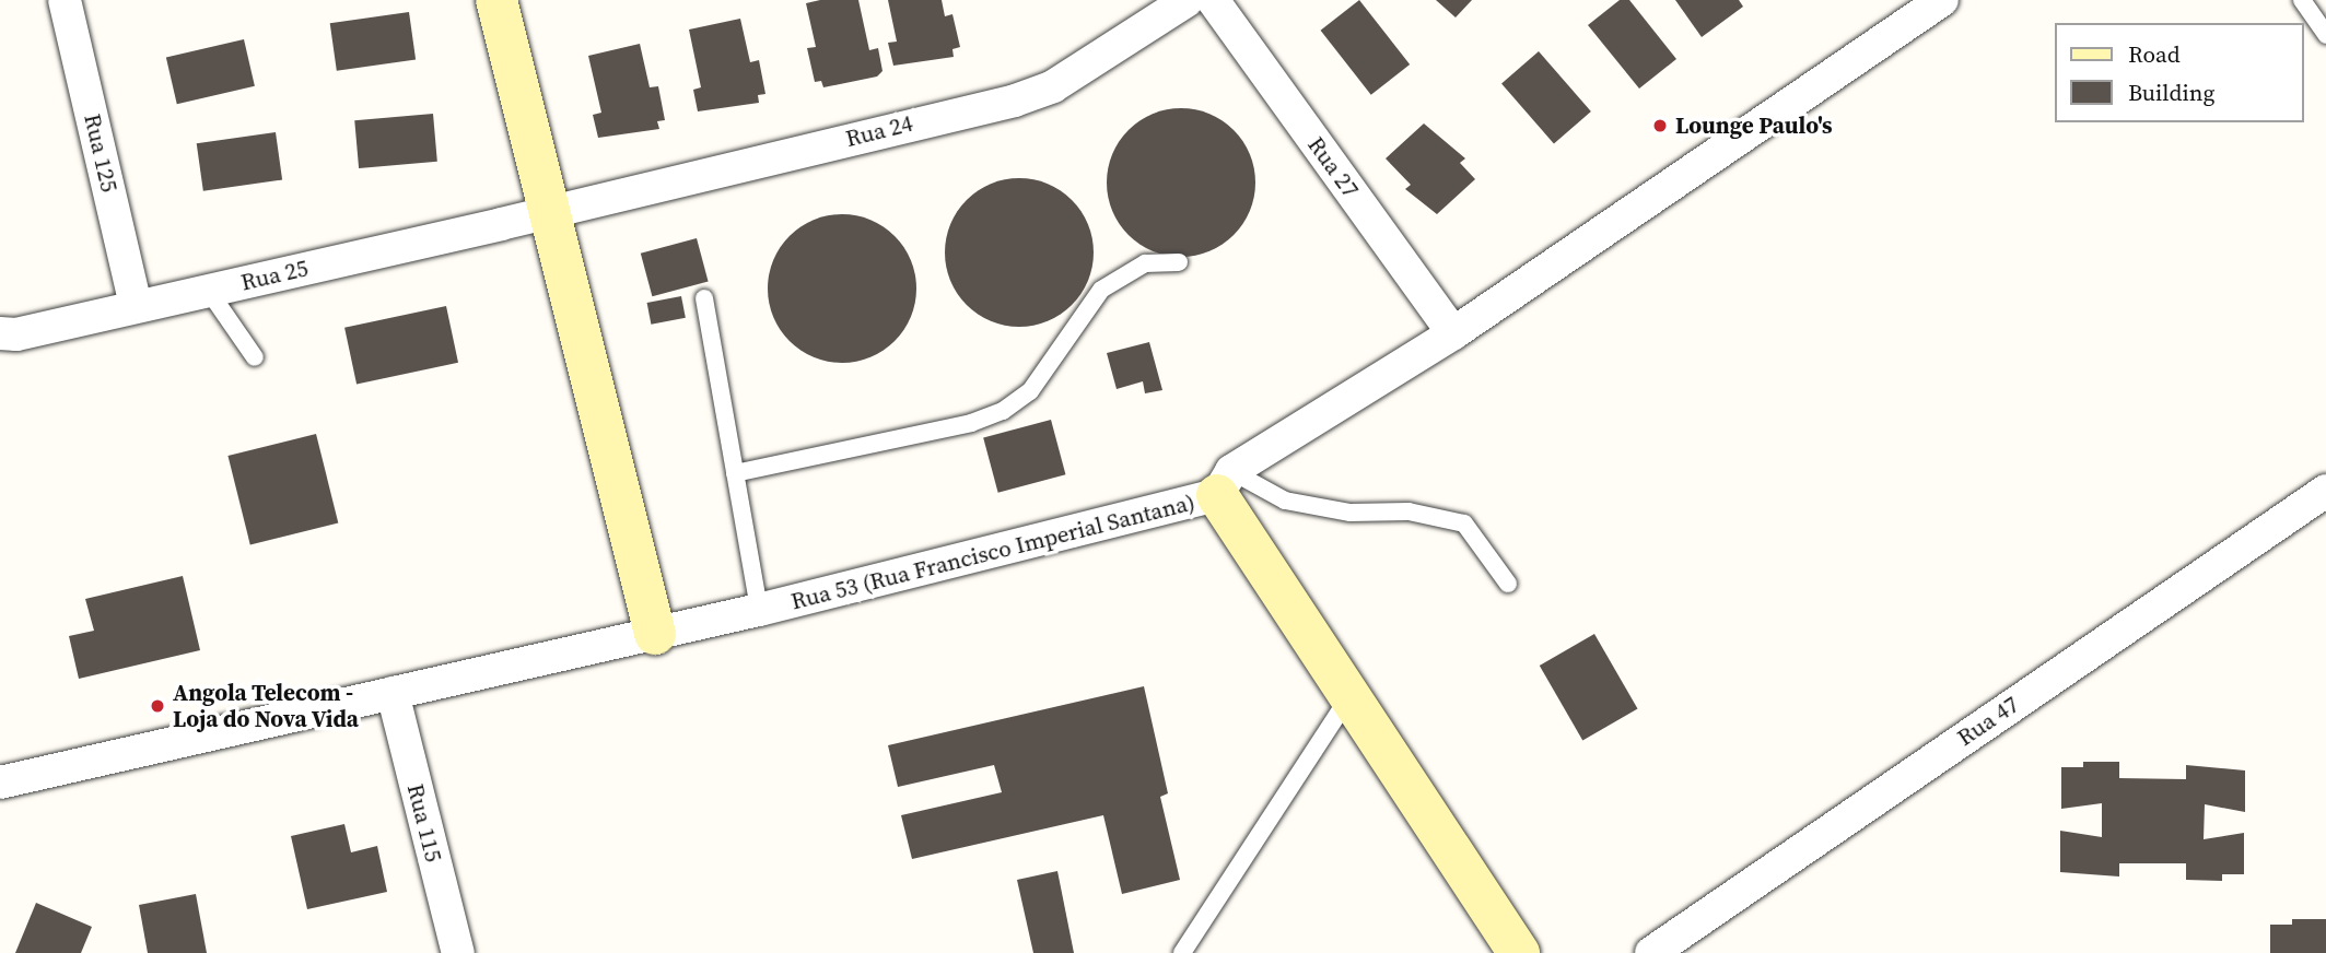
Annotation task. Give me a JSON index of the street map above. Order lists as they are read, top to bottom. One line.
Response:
{"streets":{"street":["Rua 24","Rua 125","Rua 27","Rua 25","Rua 53 (Rua Francisco Imperial Santana)","Rua 47","Rua 115"]},"crossings":[["Rua 24","Rua 25"],["Rua 125","Rua 25"],["Rua 27","Rua 53 (Rua Francisco Imperial Santana)"],["Rua 53 (Rua Francisco Imperial Santana)","Rua 115"]],"places":["Lounge Paulo's","Angola Telecom - Loja do Nova Vida"],"legend":["Road","Building"]}
